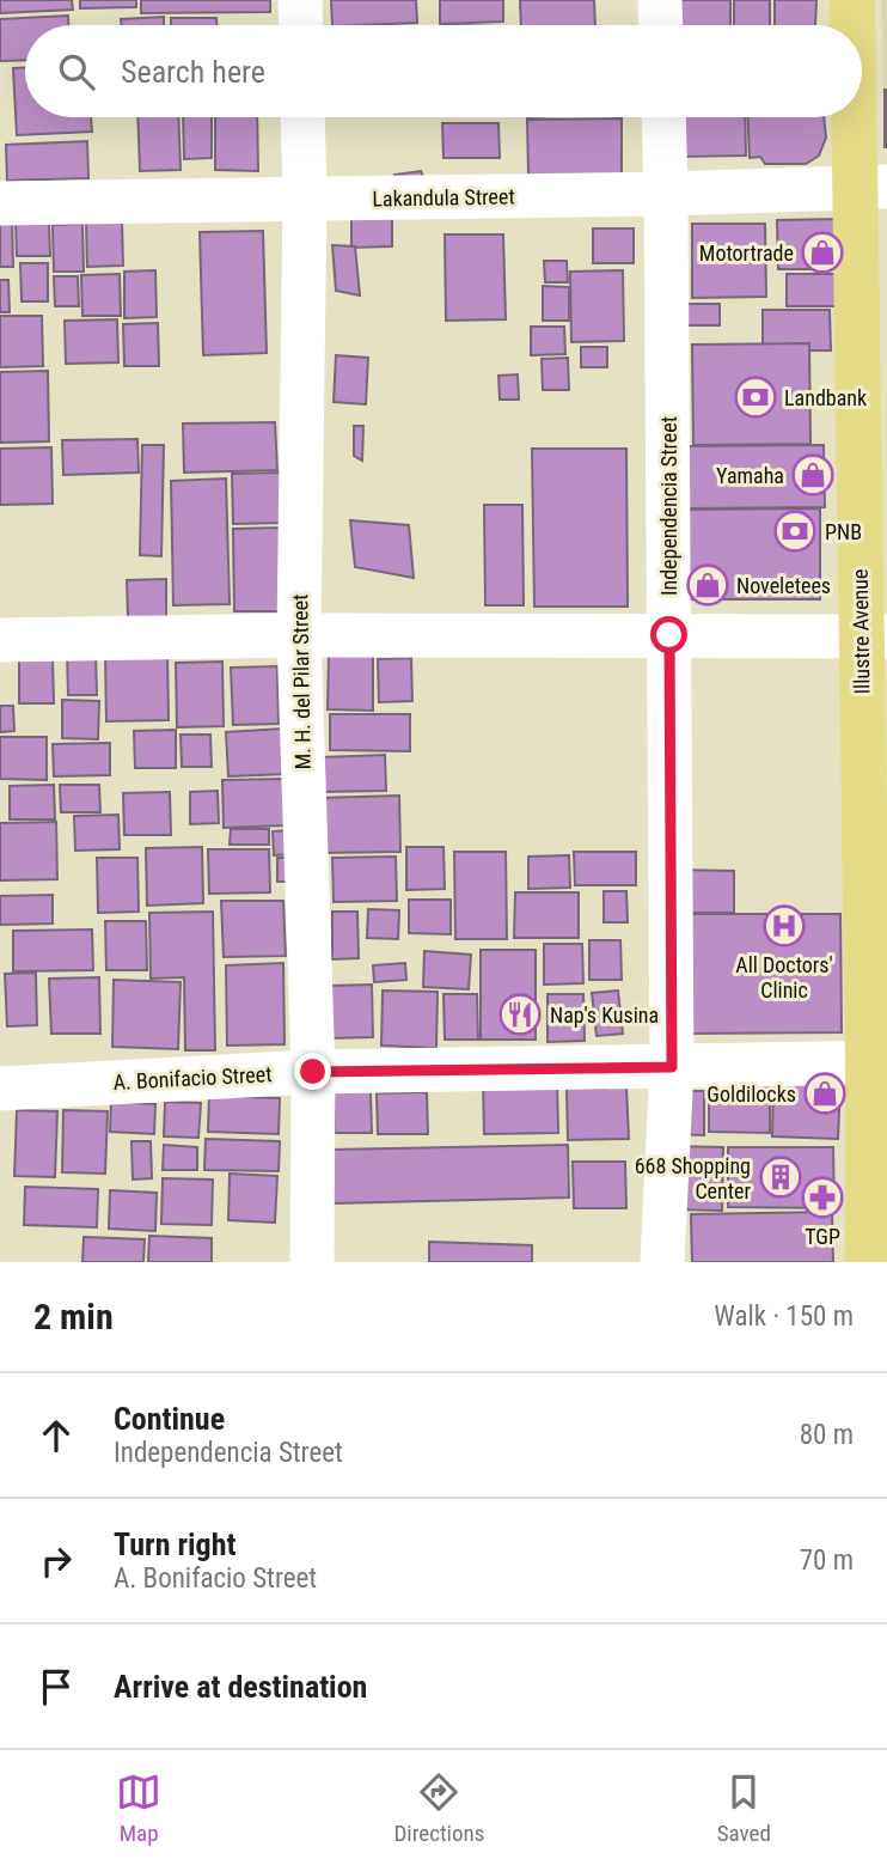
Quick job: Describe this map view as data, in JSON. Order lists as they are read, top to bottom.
{
  "streets": {
    "main road": ["Illustre Avenue"],
    "street": [
      "Lakandula Street",
      "Independencia Street",
      "M. H. del Pilar Street",
      "A. Bonifacio Street"
    ]
  },
  "crossings": [
    ["Lakandula Street", "Independencia Street"],
    ["Lakandula Street", "Illustre Avenue"],
    ["Lakandula Street", "M. H. del Pilar Street"],
    ["Independencia Street", "A. Bonifacio Street"],
    ["Illustre Avenue", "A. Bonifacio Street"],
    ["M. H. del Pilar Street", "A. Bonifacio Street"]
  ],
  "places": {
    "shop": [
      "Motortrade",
      "Yamaha",
      "Noveletees",
      "Goldilocks"
    ],
    "bank": ["Landbank", "PNB"],
    "hospital": ["All Doctors' Clinic"],
    "restaurant": ["Nap's Kusina"],
    "building": ["668 Shopping Center"],
    "pharmacy": ["TGP"]
  },
  "page": {
    "search": "Search here",
    "heading": ["2 min", "Walk · 150 m"],
    "list": [
      ["Continue", "Independencia Street", "80 m"],
      ["Turn right", "A. Bonifacio Street", "70 m"],
      "Arrive at destination"
    ],
    "nav": ["Map", "Directions", "Saved"]
  }
}
